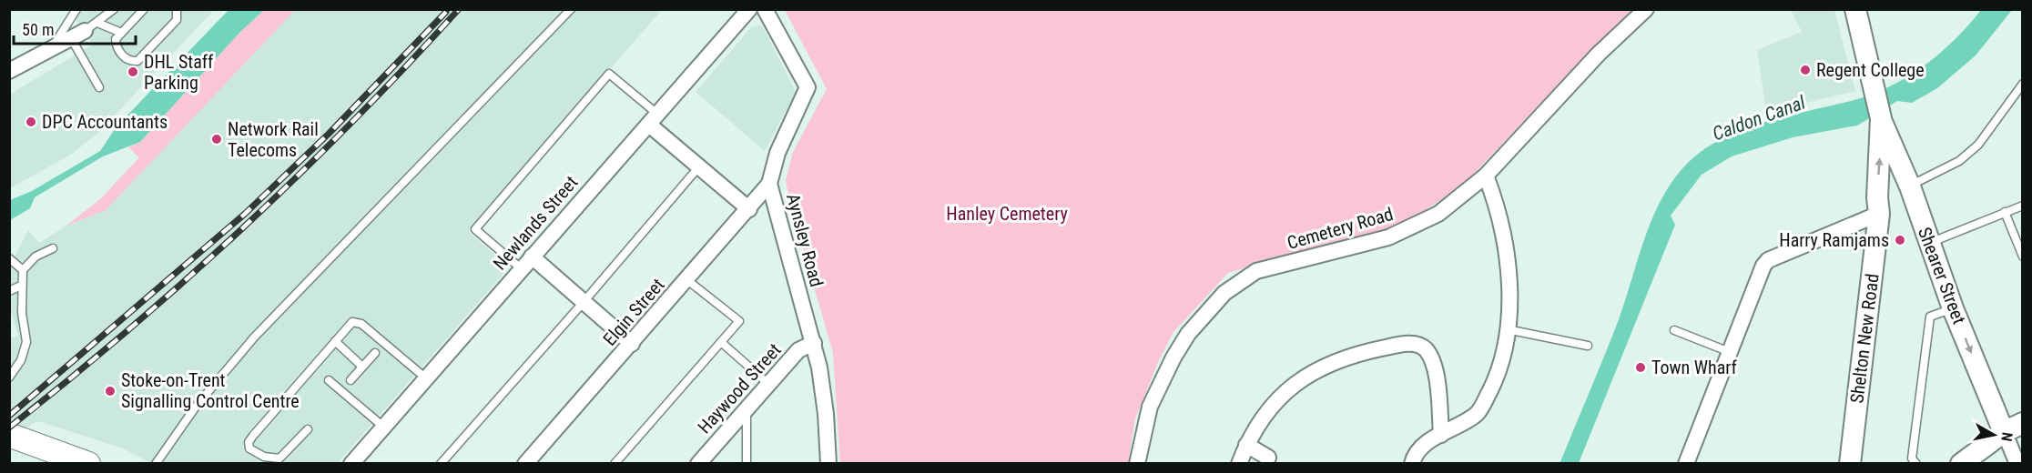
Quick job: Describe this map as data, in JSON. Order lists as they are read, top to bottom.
{
  "streets": {
    "main road": ["Shearer Street", "Shelton New Road"],
    "street": [
      "Newlands Street",
      "Cemetery Road",
      "Aynsley Road",
      "Elgin Street",
      "Haywood Street"
    ]
  },
  "crossings": [
    ["Aynsley Road", "Elgin Street"],
    ["Aynsley Road", "Haywood Street"],
    ["Shearer Street", "Shelton New Road"]
  ],
  "one_way": ["Shearer Street"],
  "water": ["Caldon Canal"],
  "parks": ["Hanley Cemetery"],
  "places": [
    "Regent College",
    "DHL Staff Parking",
    "DPC Accountants",
    "Network Rail Telecoms",
    "Harry Ramjams",
    "Town Wharf",
    "Stoke-on-Trent Signalling Control Centre"
  ],
  "scale_bar": "50 m",
  "north": "right"
}
